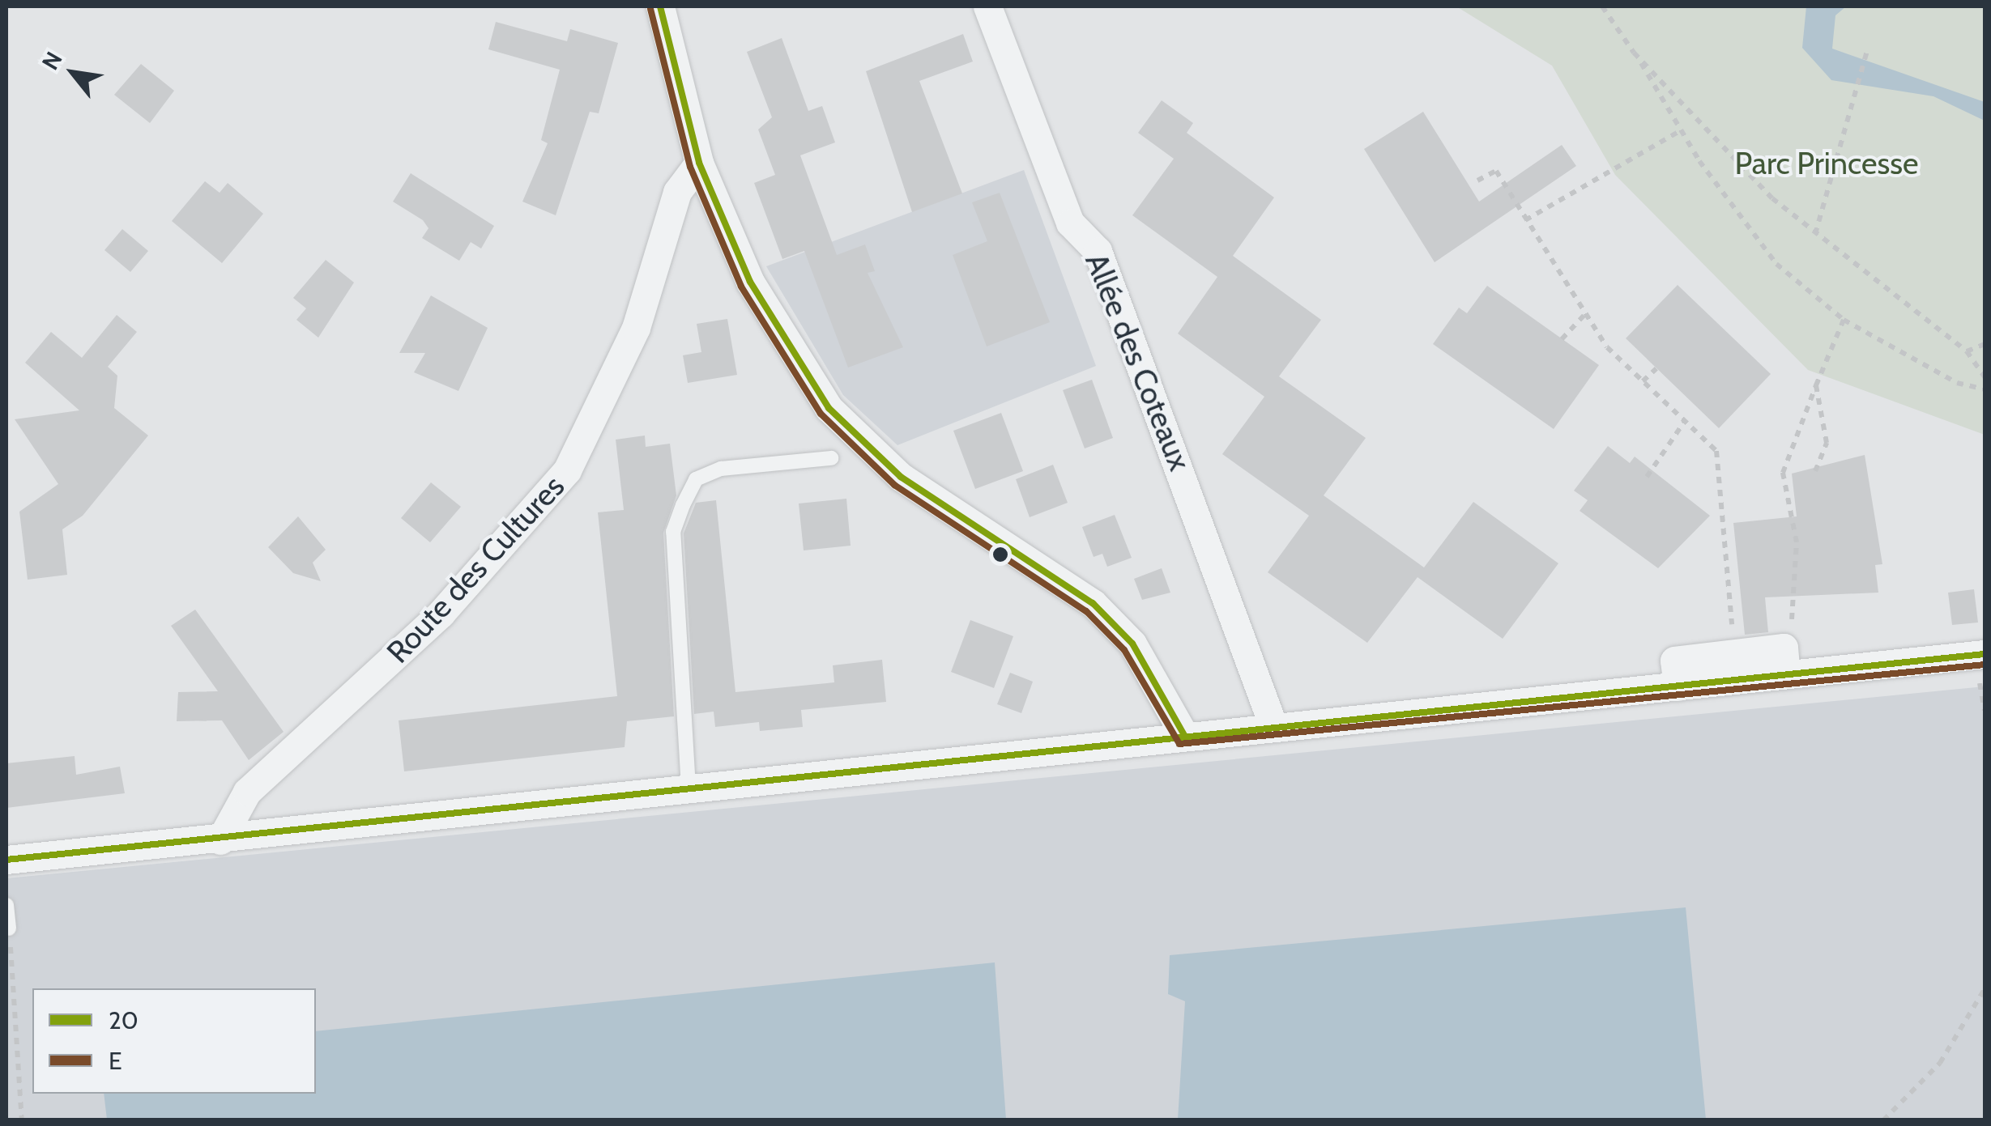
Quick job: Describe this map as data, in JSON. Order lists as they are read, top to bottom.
{
  "streets": {
    "street": ["Allée des Coteaux", "Route des Cultures"]
  },
  "parks": ["Parc Princesse"],
  "lines": ["transit line 20", "transit line E"],
  "legend": ["20", "E"],
  "north": "top left"
}
